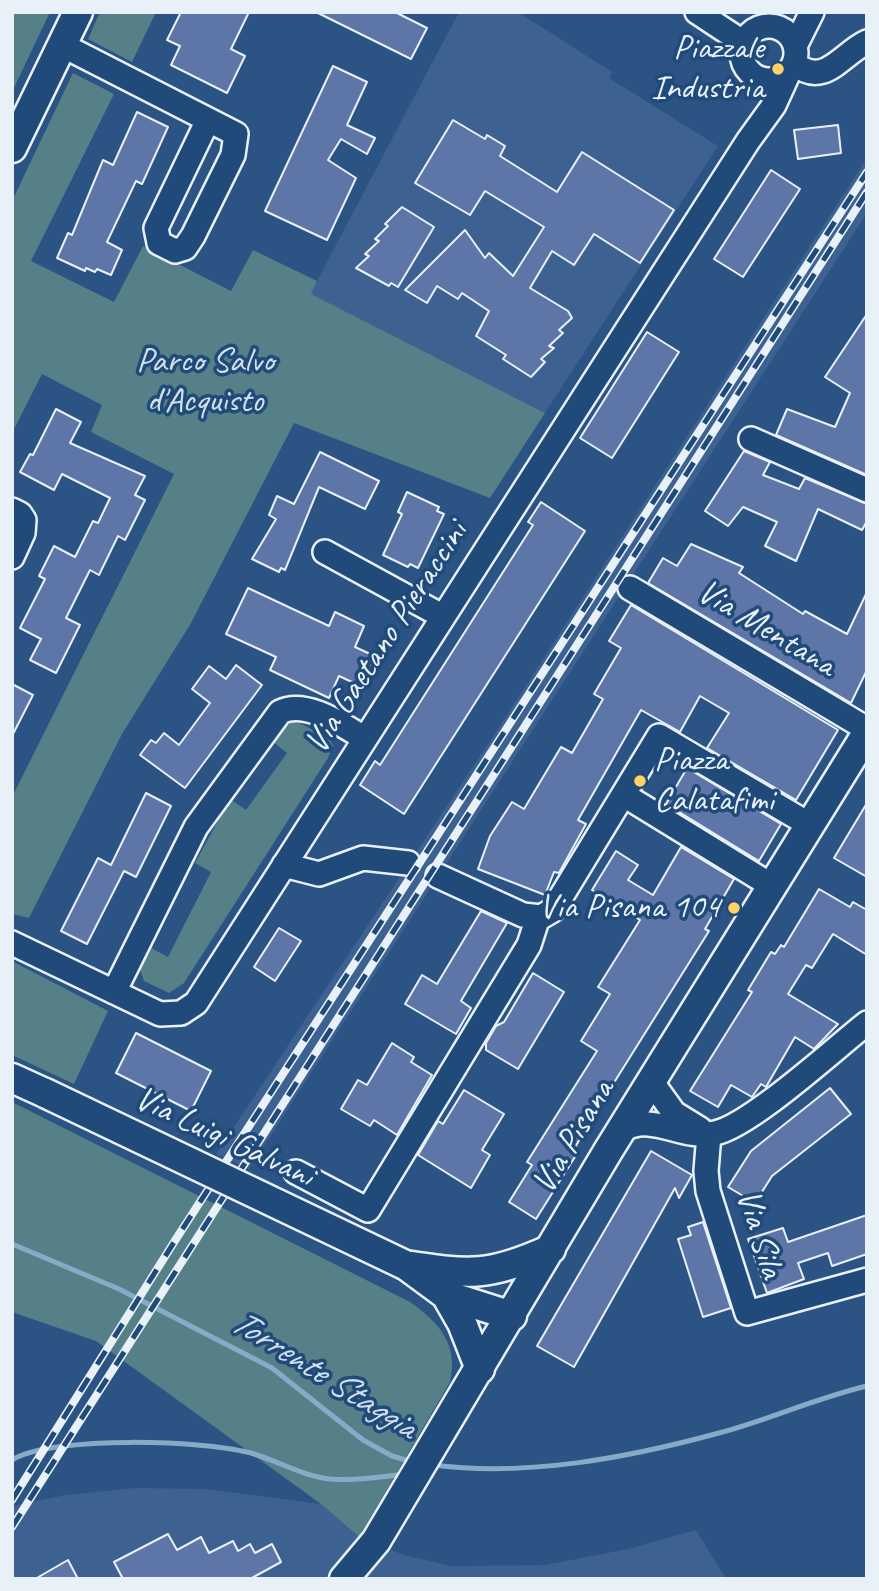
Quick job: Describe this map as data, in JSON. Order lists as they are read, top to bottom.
{
  "streets": {
    "main road": ["Via Pisana", "Via Luigi Galvani"],
    "street": ["Via Mentana", "Via Gaetano Pieraccini", "Via Sila"]
  },
  "crossings": [
    ["Via Mentana", "Via Pisana"],
    ["Via Pisana", "Via Luigi Galvani"]
  ],
  "water": ["Torrente Staggia"],
  "parks": ["Parco Salvo d'Acquisto"],
  "places": ["Piazzale Industria", "Piazza Calatafimi", "Via Pisana 104"]
}
